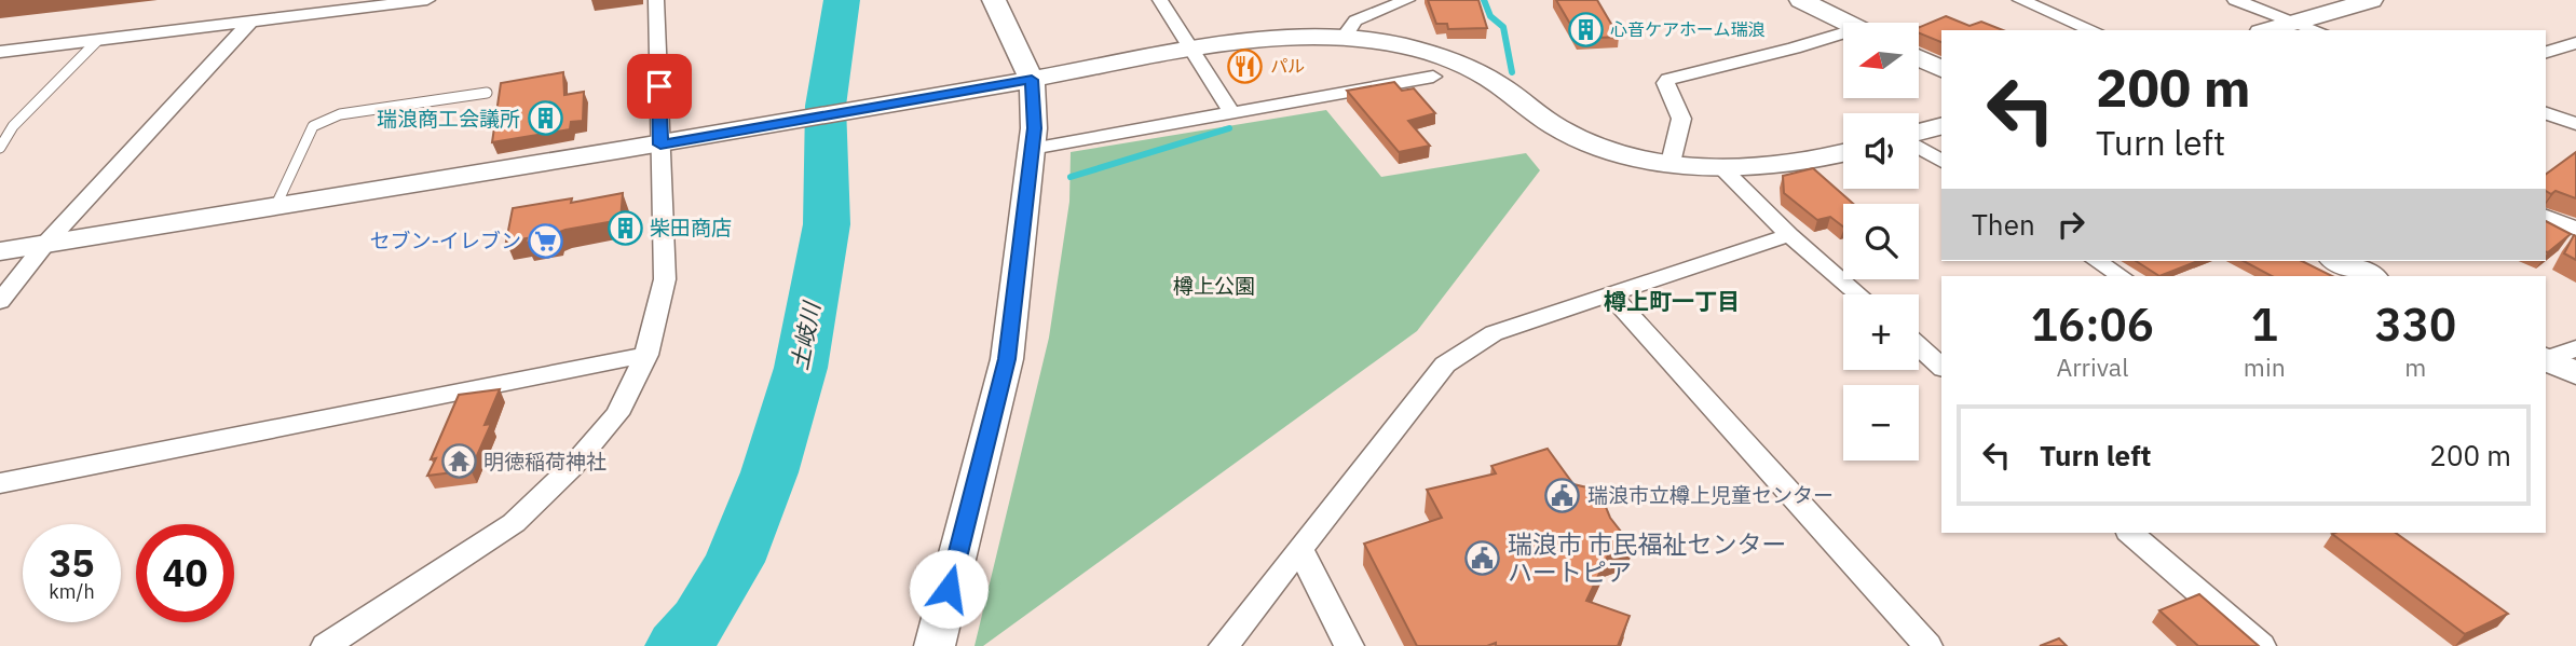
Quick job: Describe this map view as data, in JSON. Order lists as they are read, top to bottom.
{
  "districts": ["樽上町一丁目"],
  "water": ["土岐川"],
  "parks": ["樽上公園"],
  "places": {
    "building": ["心音ケアホーム瑞浪", "瑞浪商工会議所", "柴田商店"],
    "restaurant": ["パル"],
    "supermarket": ["セブン-イレブン"],
    "temple": ["明徳稲荷神社"],
    "public building": ["瑞浪市立樽上児童センター", "瑞浪市 市民福祉センター ハートピア"]
  },
  "north": "left",
  "page": {
    "map_buttons": ["+", "−"],
    "turn": ["200 m", "Turn left"],
    "then": "Then",
    "eta": [
      "16:06",
      "Arrival",
      "1",
      "min",
      "330",
      "m"
    ],
    "list": [
      {
        "name": "Turn left",
        "value": "200 m"
      }
    ],
    "speed": "35 km/h",
    "limit": "40"
  }
}
